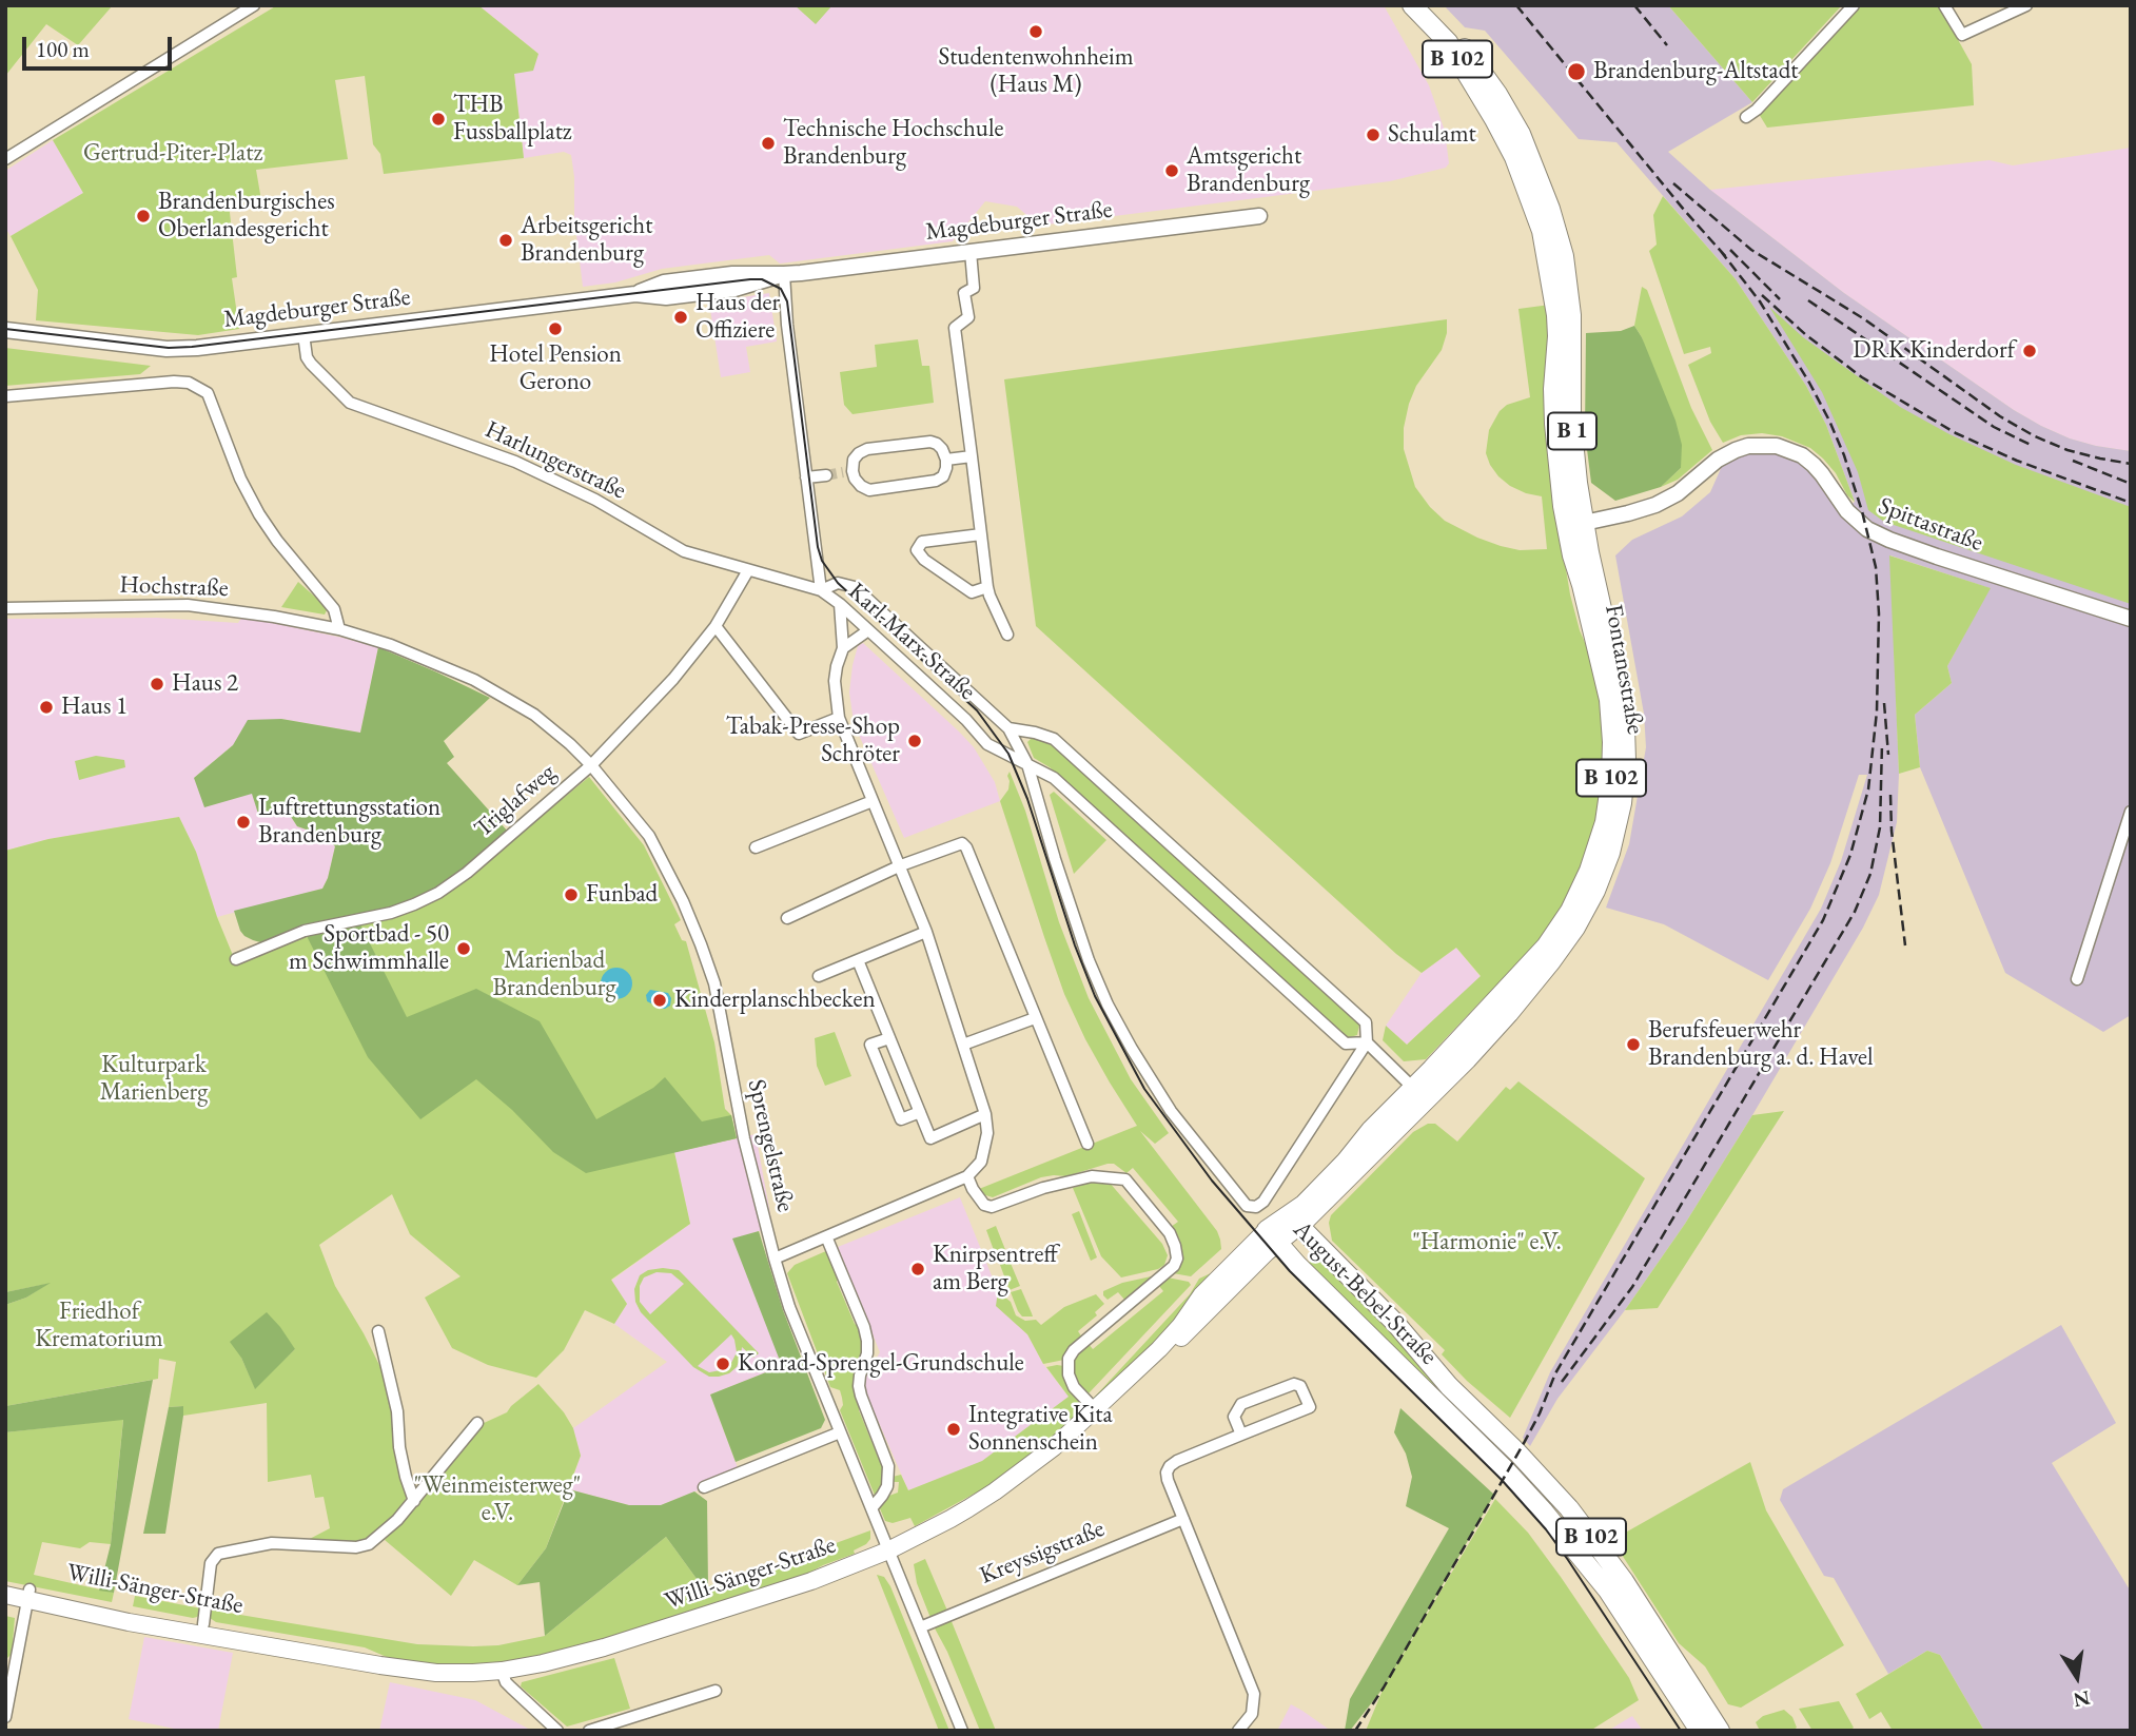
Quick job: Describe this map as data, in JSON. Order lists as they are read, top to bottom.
{
  "streets": {
    "main road": [
      "B 102",
      "B 1",
      "Fontanestraße",
      "August-Bebel-Straße",
      "Willi-Sänger-Straße"
    ],
    "street": [
      "Magdeburger Straße",
      "Harlungerstraße",
      "Spittastraße",
      "Hochstraße",
      "Karl-Marx-Straße",
      "Triglafweg",
      "Sprengelstraße",
      "Kreyssigstraße"
    ]
  },
  "crossings": [
    ["Magdeburger Straße", "Harlungerstraße"],
    ["Harlungerstraße", "Karl-Marx-Straße"],
    ["Harlungerstraße", "Triglafweg"],
    ["Spittastraße", "Fontanestraße"],
    ["Hochstraße", "Triglafweg"],
    ["Hochstraße", "Sprengelstraße"],
    ["Karl-Marx-Straße", "Fontanestraße"],
    ["Fontanestraße", "August-Bebel-Straße"],
    ["Triglafweg", "Sprengelstraße"],
    ["Sprengelstraße", "Kreyssigstraße"],
    ["Sprengelstraße", "Willi-Sänger-Straße"],
    ["August-Bebel-Straße", "Willi-Sänger-Straße"]
  ],
  "parks": [
    "Gertrud-Piter-Platz",
    "Marienbad Brandenburg",
    "Kulturpark Marienberg",
    "\"Harmonie\" e.V.",
    "Friedhof Krematorium",
    "\"Weinmeisterweg\" e.V."
  ],
  "places": [
    "Studentenwohnheim (Haus M)",
    "Brandenburg-Altstadt",
    "THB Fussballplatz",
    "Schulamt",
    "Technische Hochschule Brandenburg",
    "Amtsgericht Brandenburg",
    "Brandenburgisches Oberlandesgericht",
    "Arbeitsgericht Brandenburg",
    "Haus der Offiziere",
    "Hotel Pension Gerono",
    "DRK Kinderdorf",
    "Haus 2",
    "Haus 1",
    "Tabak-Presse-Shop Schröter",
    "Luftrettungsstation Brandenburg",
    "Funbad",
    "Sportbad - 50 m Schwimmhalle",
    "Kinderplanschbecken",
    "Berufsfeuerwehr Brandenburg a. d. Havel",
    "Knirpsentreff am Berg",
    "Konrad-Sprengel-Grundschule",
    "Integrative Kita Sonnenschein"
  ],
  "scale_bar": "100 m",
  "north": "bottom"
}
